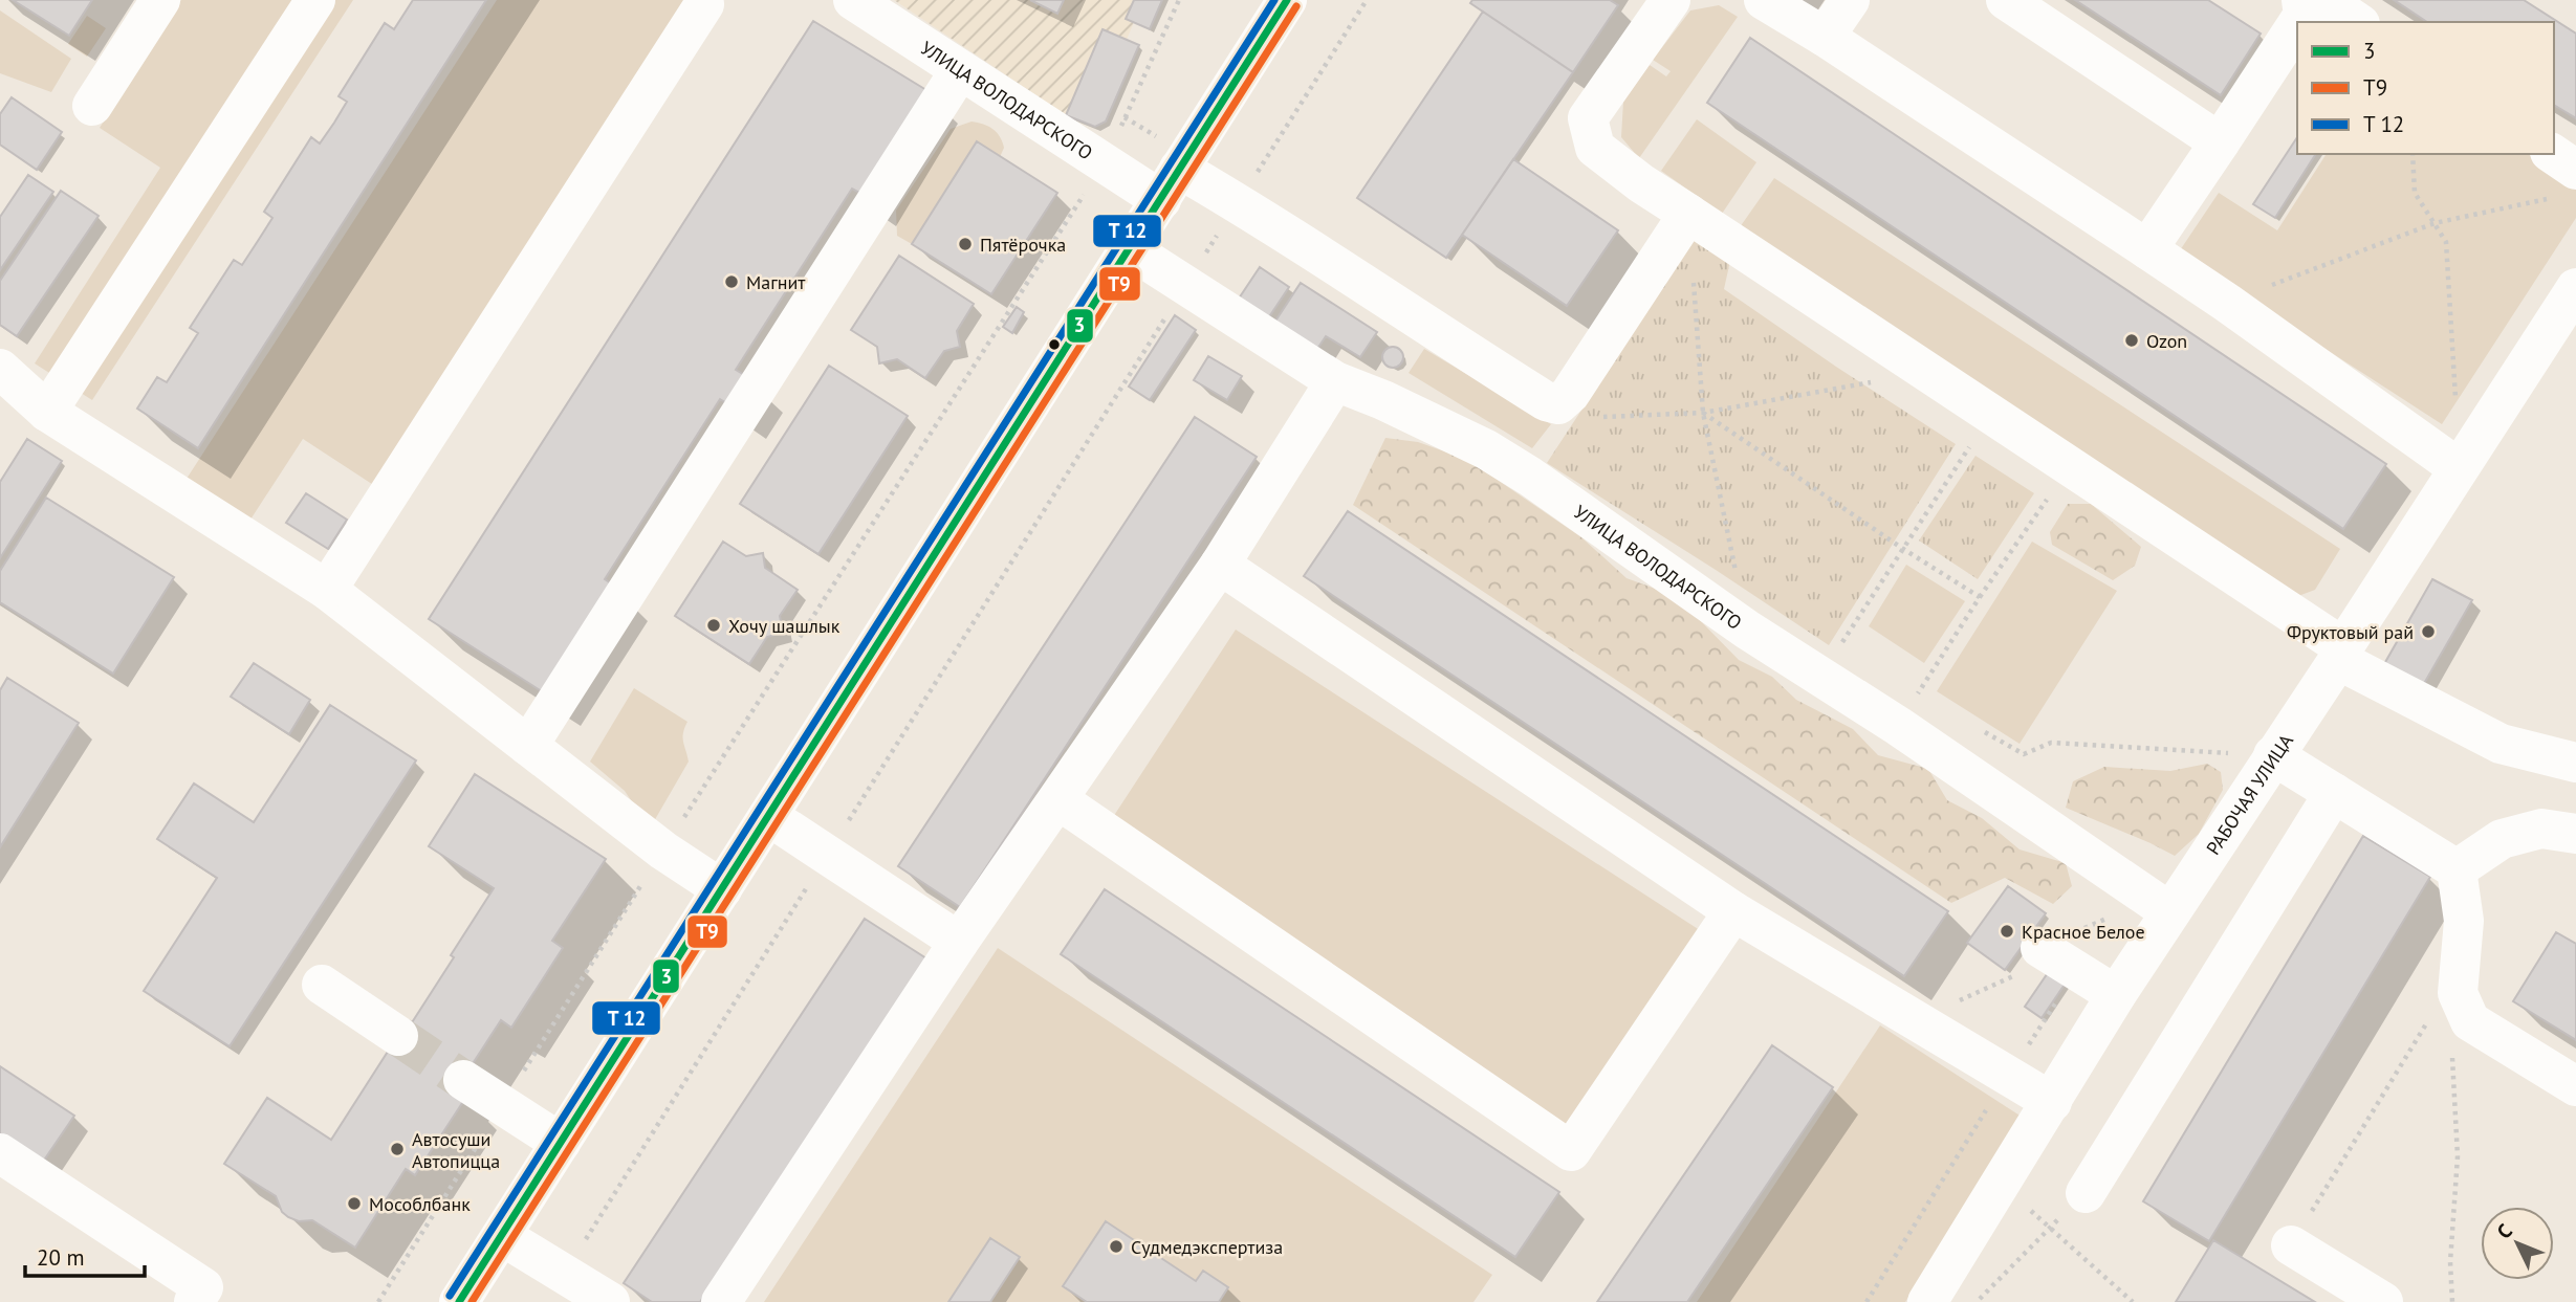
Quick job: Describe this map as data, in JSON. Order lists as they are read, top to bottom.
{
  "streets": {
    "street": ["УЛИЦА ВОЛОДАРСКОГО", "РАБОЧАЯ УЛИЦА"]
  },
  "crossings": [
    ["УЛИЦА ВОЛОДАРСКОГО", "РАБОЧАЯ УЛИЦА"]
  ],
  "places": [
    "Пятёрочка",
    "Магнит",
    "Ozon",
    "Хочу шашлык",
    "Фруктовый рай",
    "Красное Белое",
    "Автосуши Автопицца",
    "Мособлбанк",
    "Судмедэкспертиза"
  ],
  "lines": ["transit line 3", "transit line Т9"],
  "legend": ["3", "Т9", "Т 12"],
  "scale_bar": "20 m",
  "north": "top left"
}
